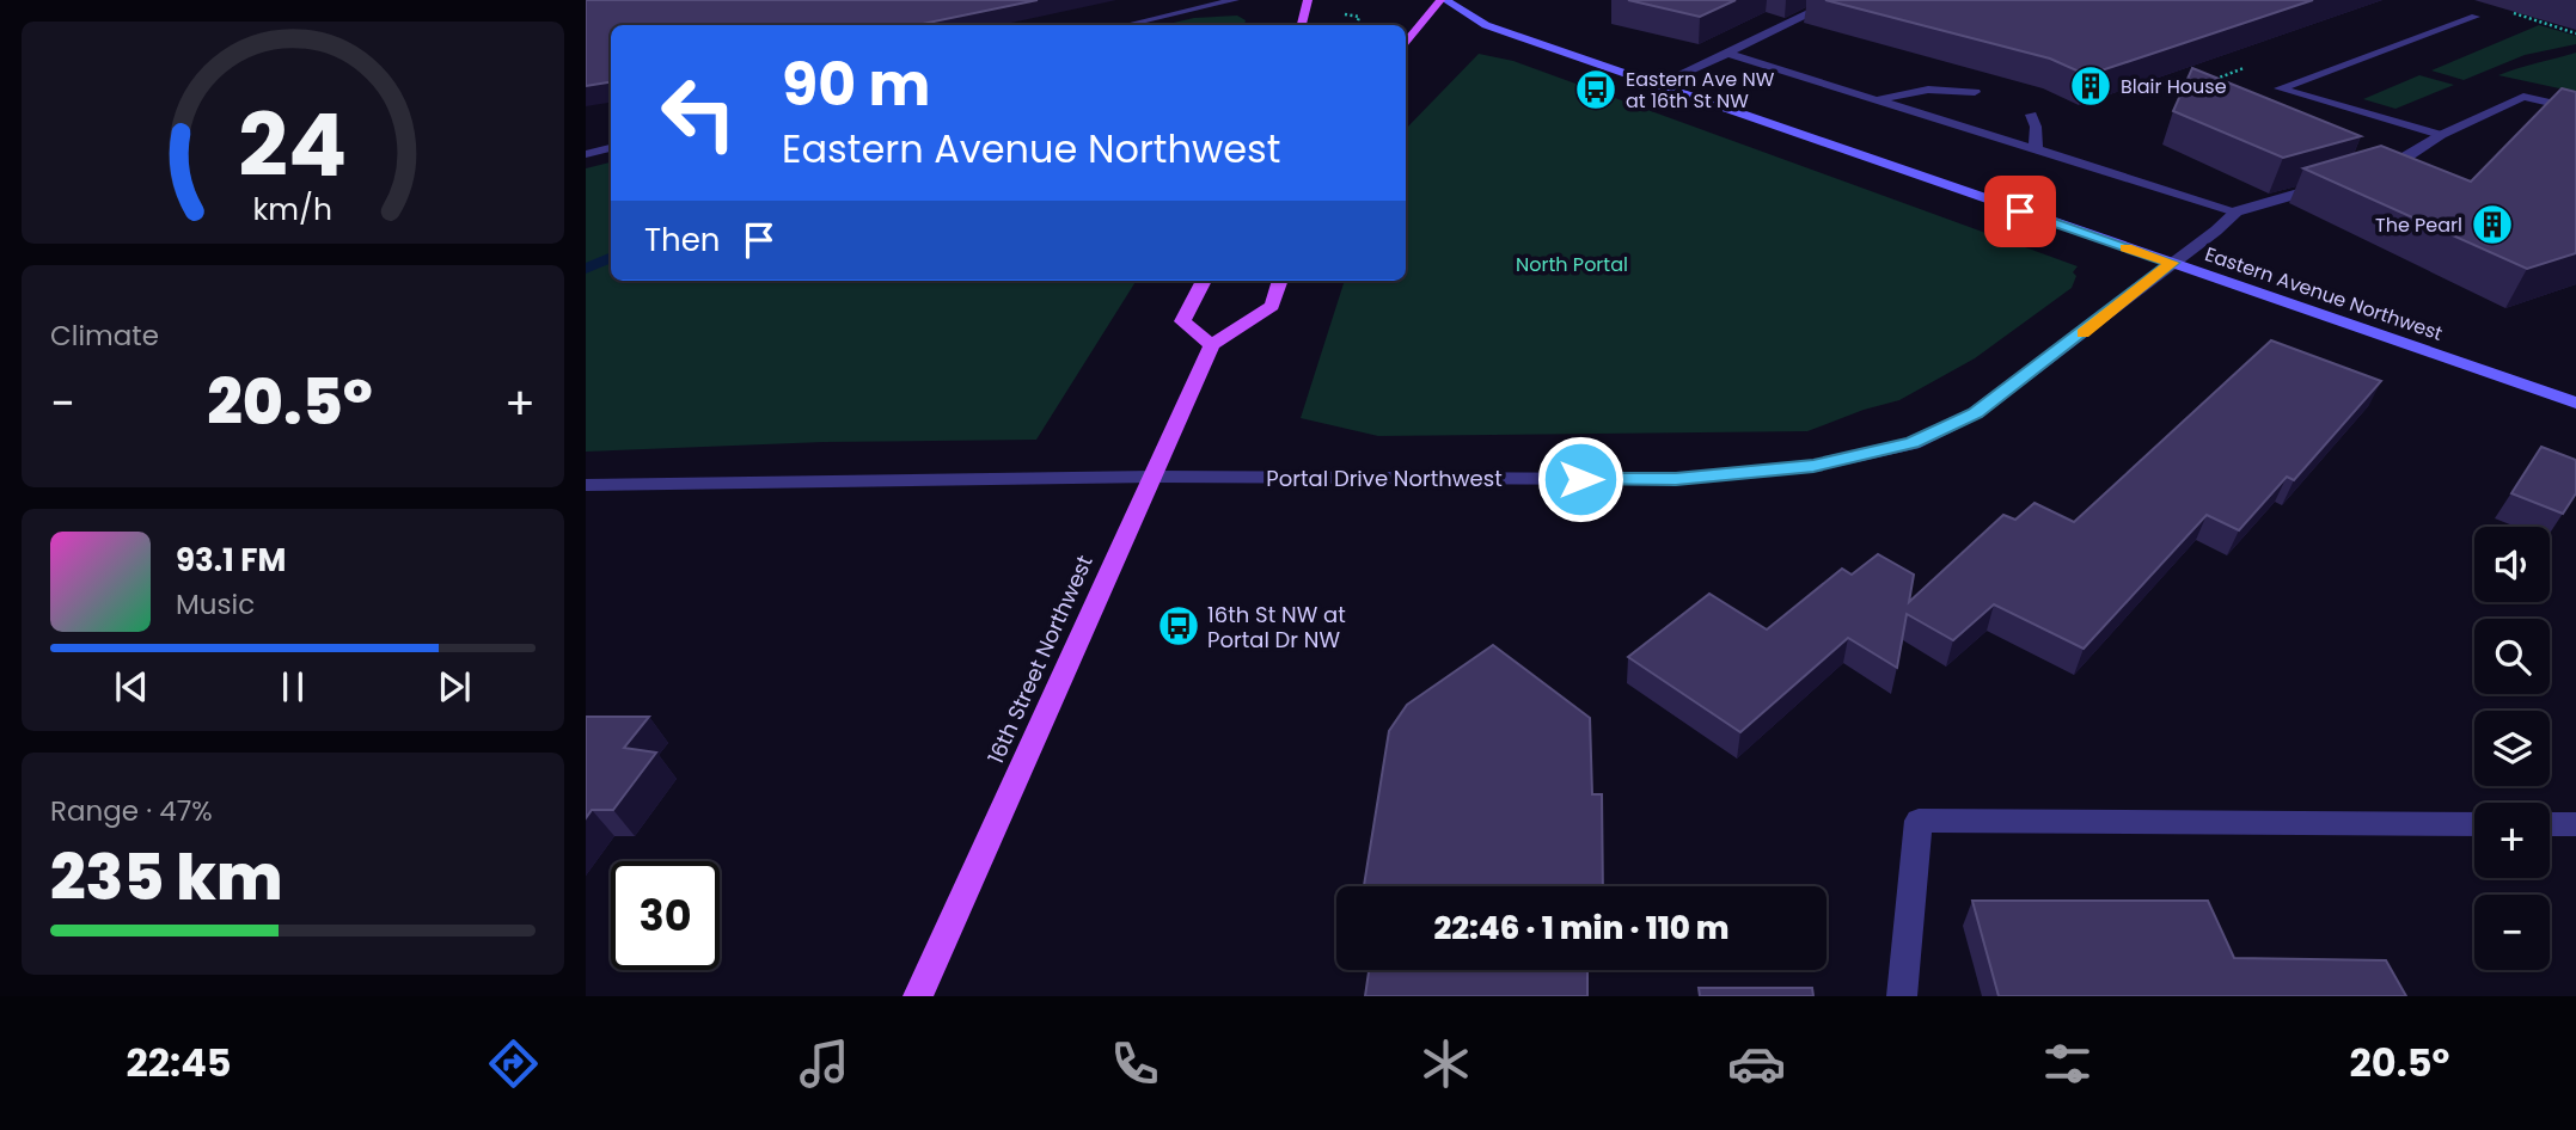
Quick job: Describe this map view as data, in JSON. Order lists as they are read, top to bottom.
{
  "streets": {
    "main road": ["16th Street Northwest"],
    "street": ["Eastern Avenue Northwest", "Portal Drive Northwest"]
  },
  "crossings": [
    ["Eastern Avenue Northwest", "Portal Drive Northwest"],
    ["Portal Drive Northwest", "16th Street Northwest"]
  ],
  "parks": ["North Portal"],
  "places": {
    "building": ["Blair House", "The Pearl"],
    "bus stop": ["Eastern Ave NW at 16th St NW", "16th St NW at Portal Dr NW"]
  },
  "page": {
    "turn": ["90 m", "Eastern Avenue Northwest"],
    "then": "Then",
    "tile": [
      "Climate",
      ["Range · 47%", "235 km"]
    ],
    "heat": ["−", "20.5°", "+"],
    "map_buttons": ["+", "−"],
    "song": ["93.1 FM", "Music"],
    "limit": "30",
    "trip": "22:46 · 1 min · 110 m",
    "tabs": ["22:45", "20.5°"],
    "gauge": ["24", "km/h"]
  }
}
